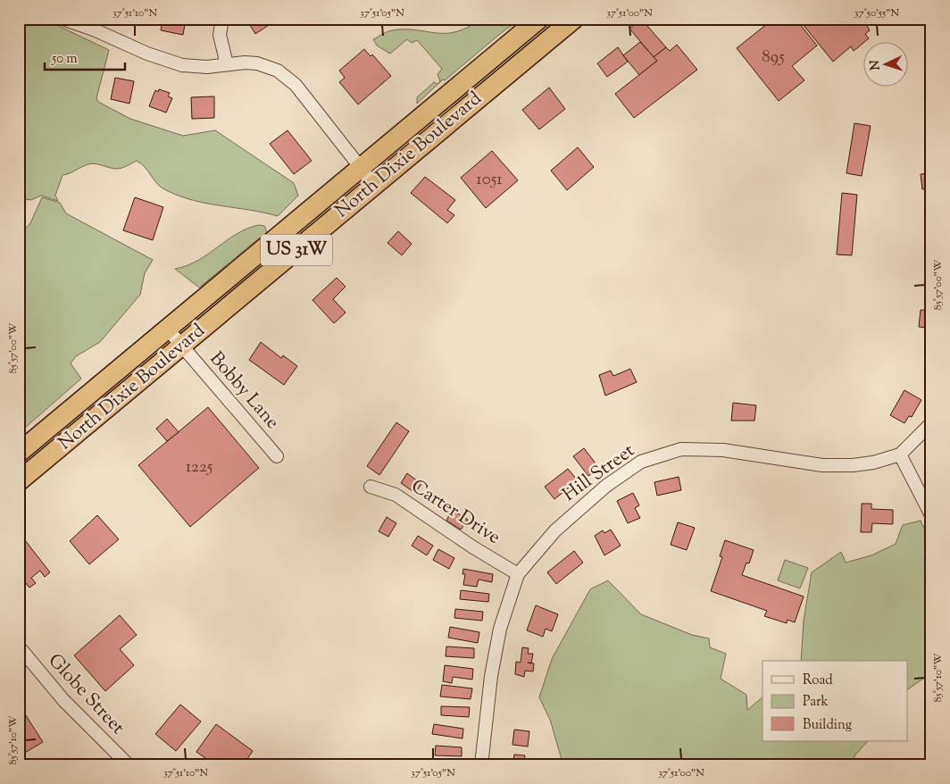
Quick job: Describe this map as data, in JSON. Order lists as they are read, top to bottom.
{
  "streets": {
    "highway": ["North Dixie Boulevard", "US 31W"],
    "street": [
      "Bobby Lane",
      "Hill Street",
      "Carter Drive",
      "Globe Street"
    ]
  },
  "crossings": [
    ["North Dixie Boulevard", "Bobby Lane"],
    ["Hill Street", "Carter Drive"]
  ],
  "house_numbers": ["895", "1051", "1225"],
  "legend": ["Road", "Park", "Building"],
  "scale_bar": "50 m",
  "north": "left",
  "coordinates": [
    "37°51'10\"N",
    "37°51'05\"N",
    "37°51'00\"N",
    "37°50'55\"N",
    "85°57'00\"W",
    "85°57'10\"W"
  ]
}
